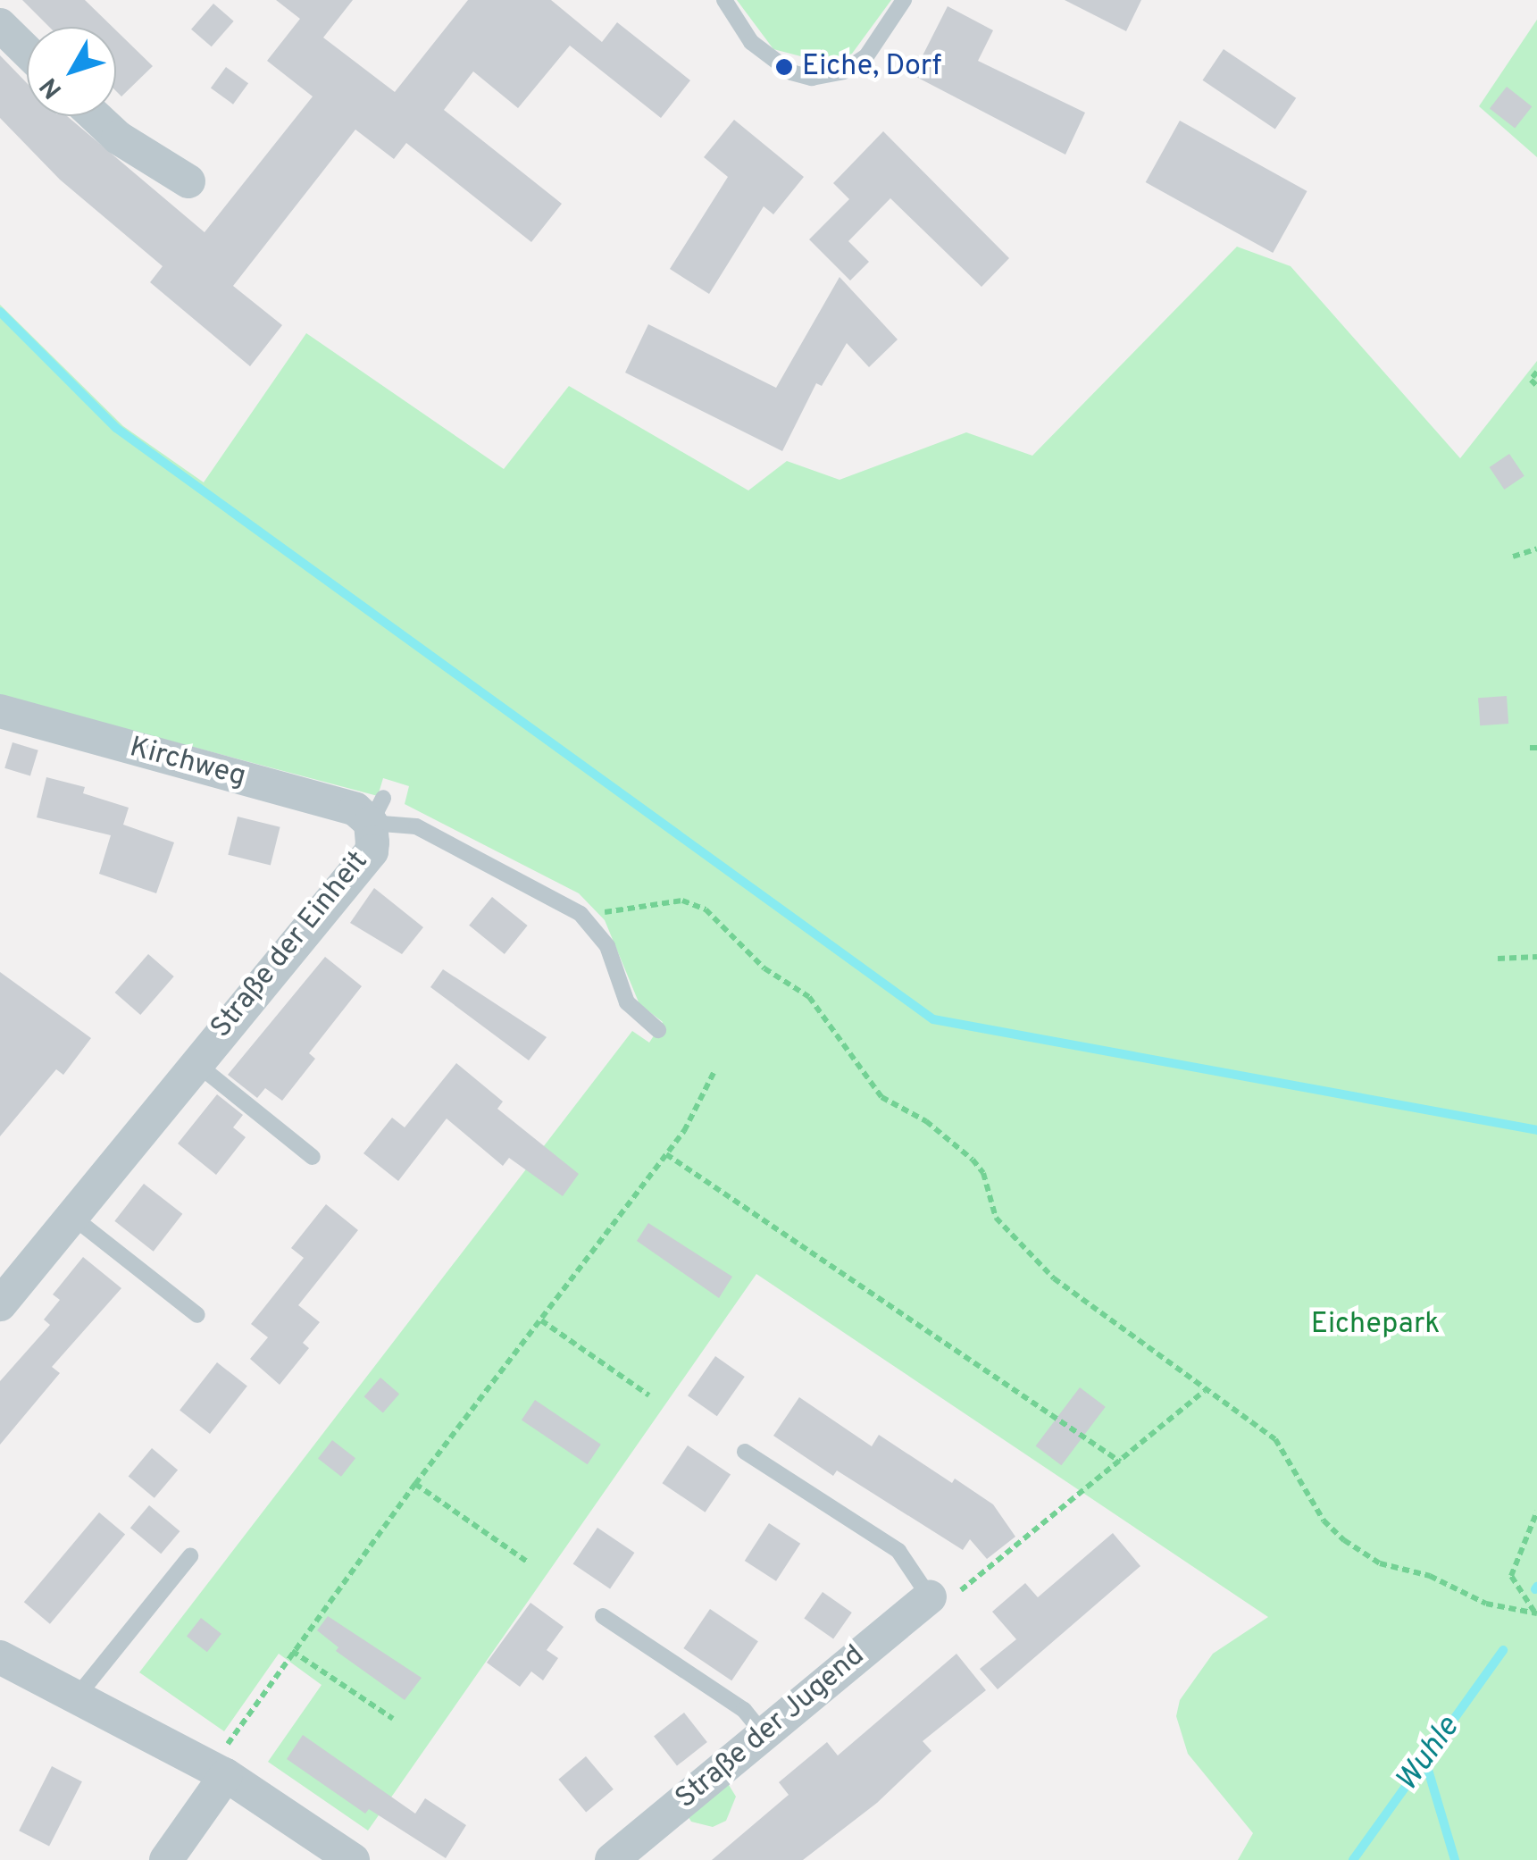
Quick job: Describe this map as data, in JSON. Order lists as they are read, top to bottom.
{
  "streets": {
    "street": ["Kirchweg", "Straße der Einheit", "Straße der Jugend"]
  },
  "crossings": [
    ["Kirchweg", "Straße der Einheit"]
  ],
  "water": ["Wuhle"],
  "parks": ["Eichepark"],
  "places": ["Eiche, Dorf"],
  "north": "bottom left"
}
